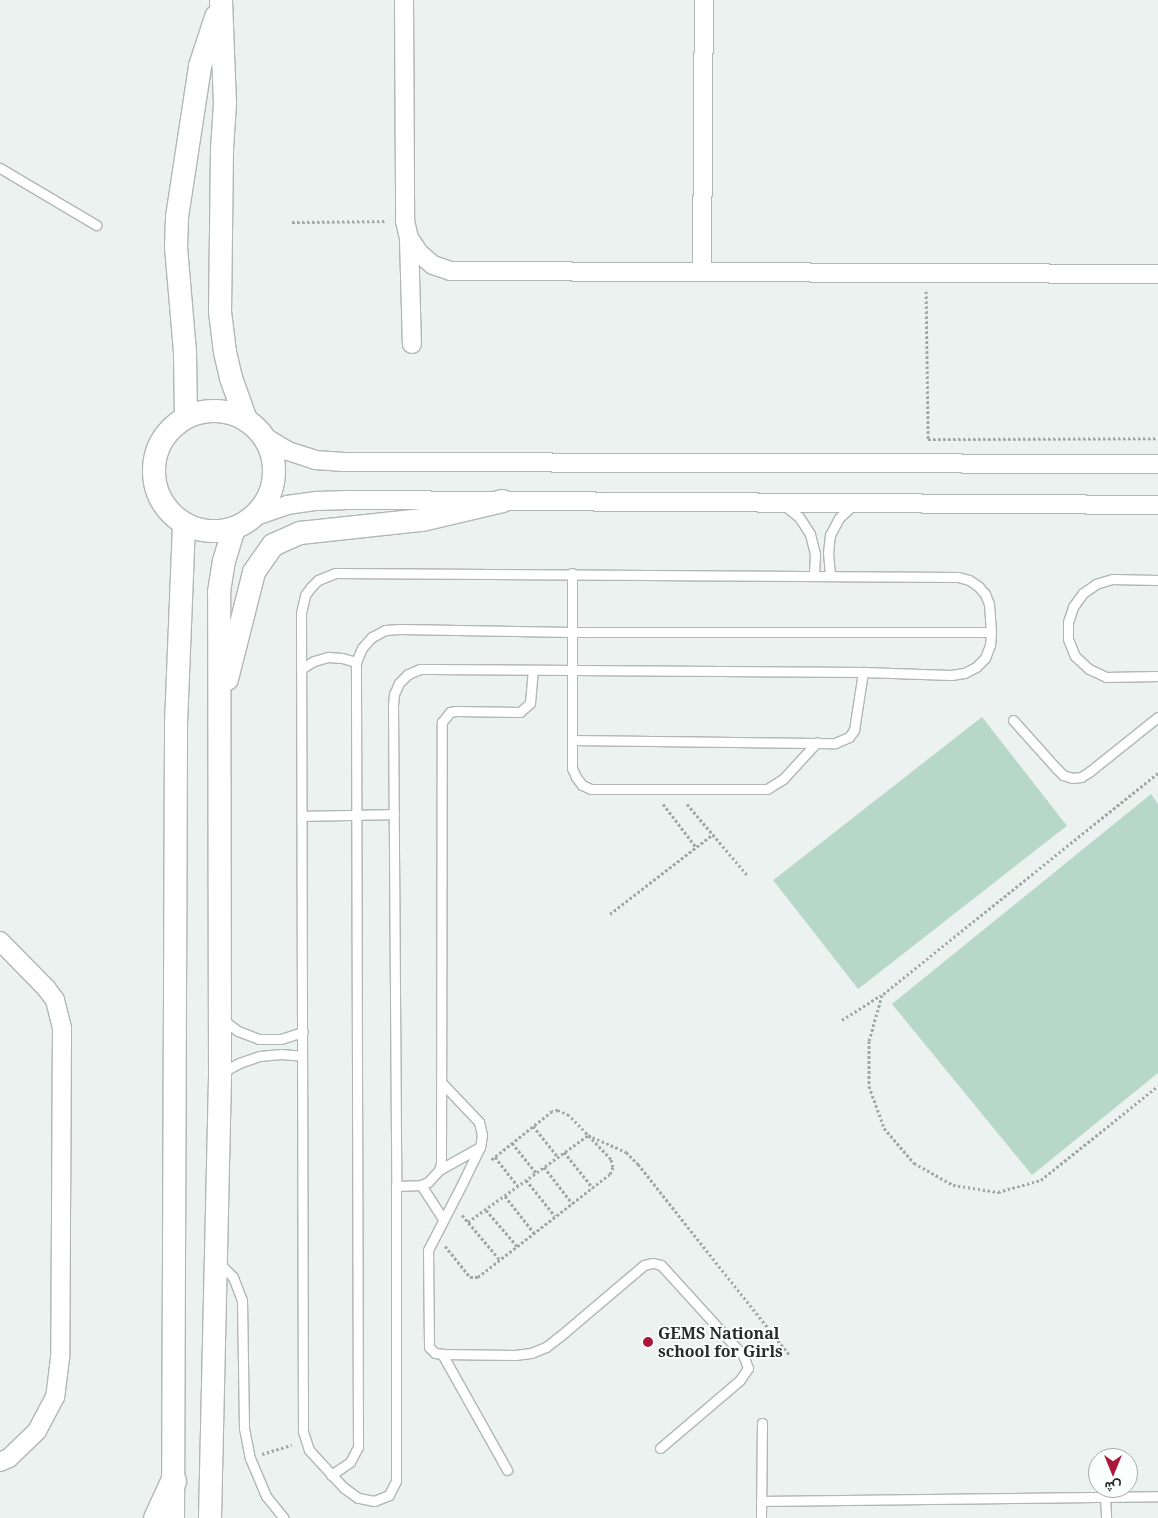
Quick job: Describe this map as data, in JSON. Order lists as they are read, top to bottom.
{
  "places": ["GEMS National school for Girls"],
  "north": "bottom"
}
